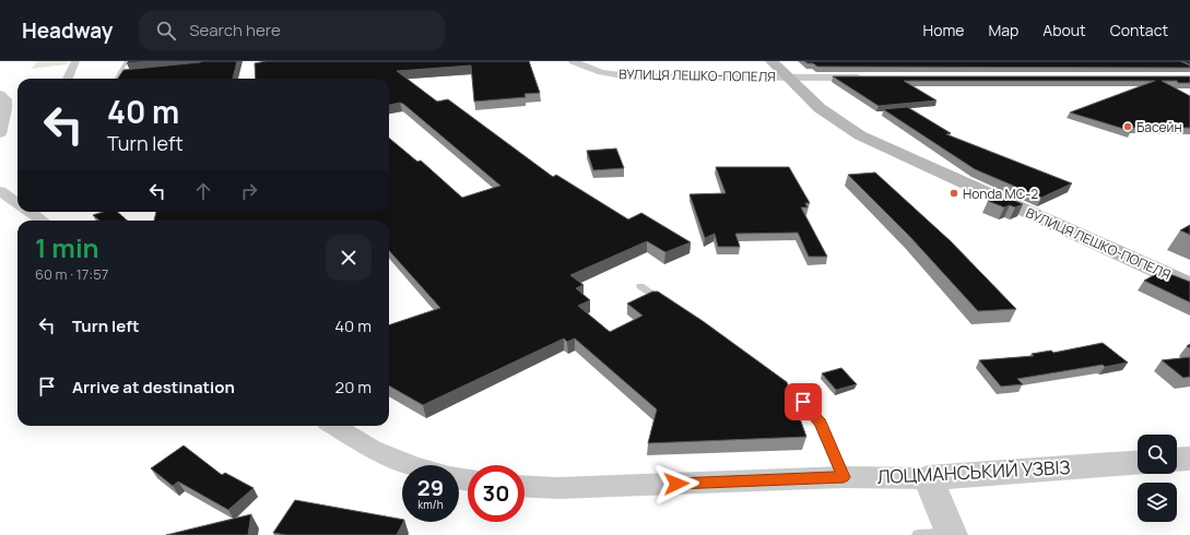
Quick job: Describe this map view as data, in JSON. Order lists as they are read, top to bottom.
{
  "streets": {
    "main road": ["ВУЛИЦЯ ЛЕШКО-ПОПЕЛЯ"],
    "street": ["ЛОЦМАНСЬКИЙ УЗВІЗ"]
  },
  "places": ["Басейн", "Honda МС-2"],
  "page": {
    "header": "Headway",
    "search": "Search here",
    "nav": [
      "Home",
      "Map",
      "About",
      "Contact"
    ],
    "turn": ["40 m", "Turn left"],
    "heading": ["1 min", "60 m · 17:57"],
    "list": [
      {
        "name": "Turn left",
        "value": "40 m"
      },
      {
        "name": "Arrive at destination",
        "value": "20 m"
      }
    ],
    "speed": "29 km/h",
    "limit": "30"
  }
}
